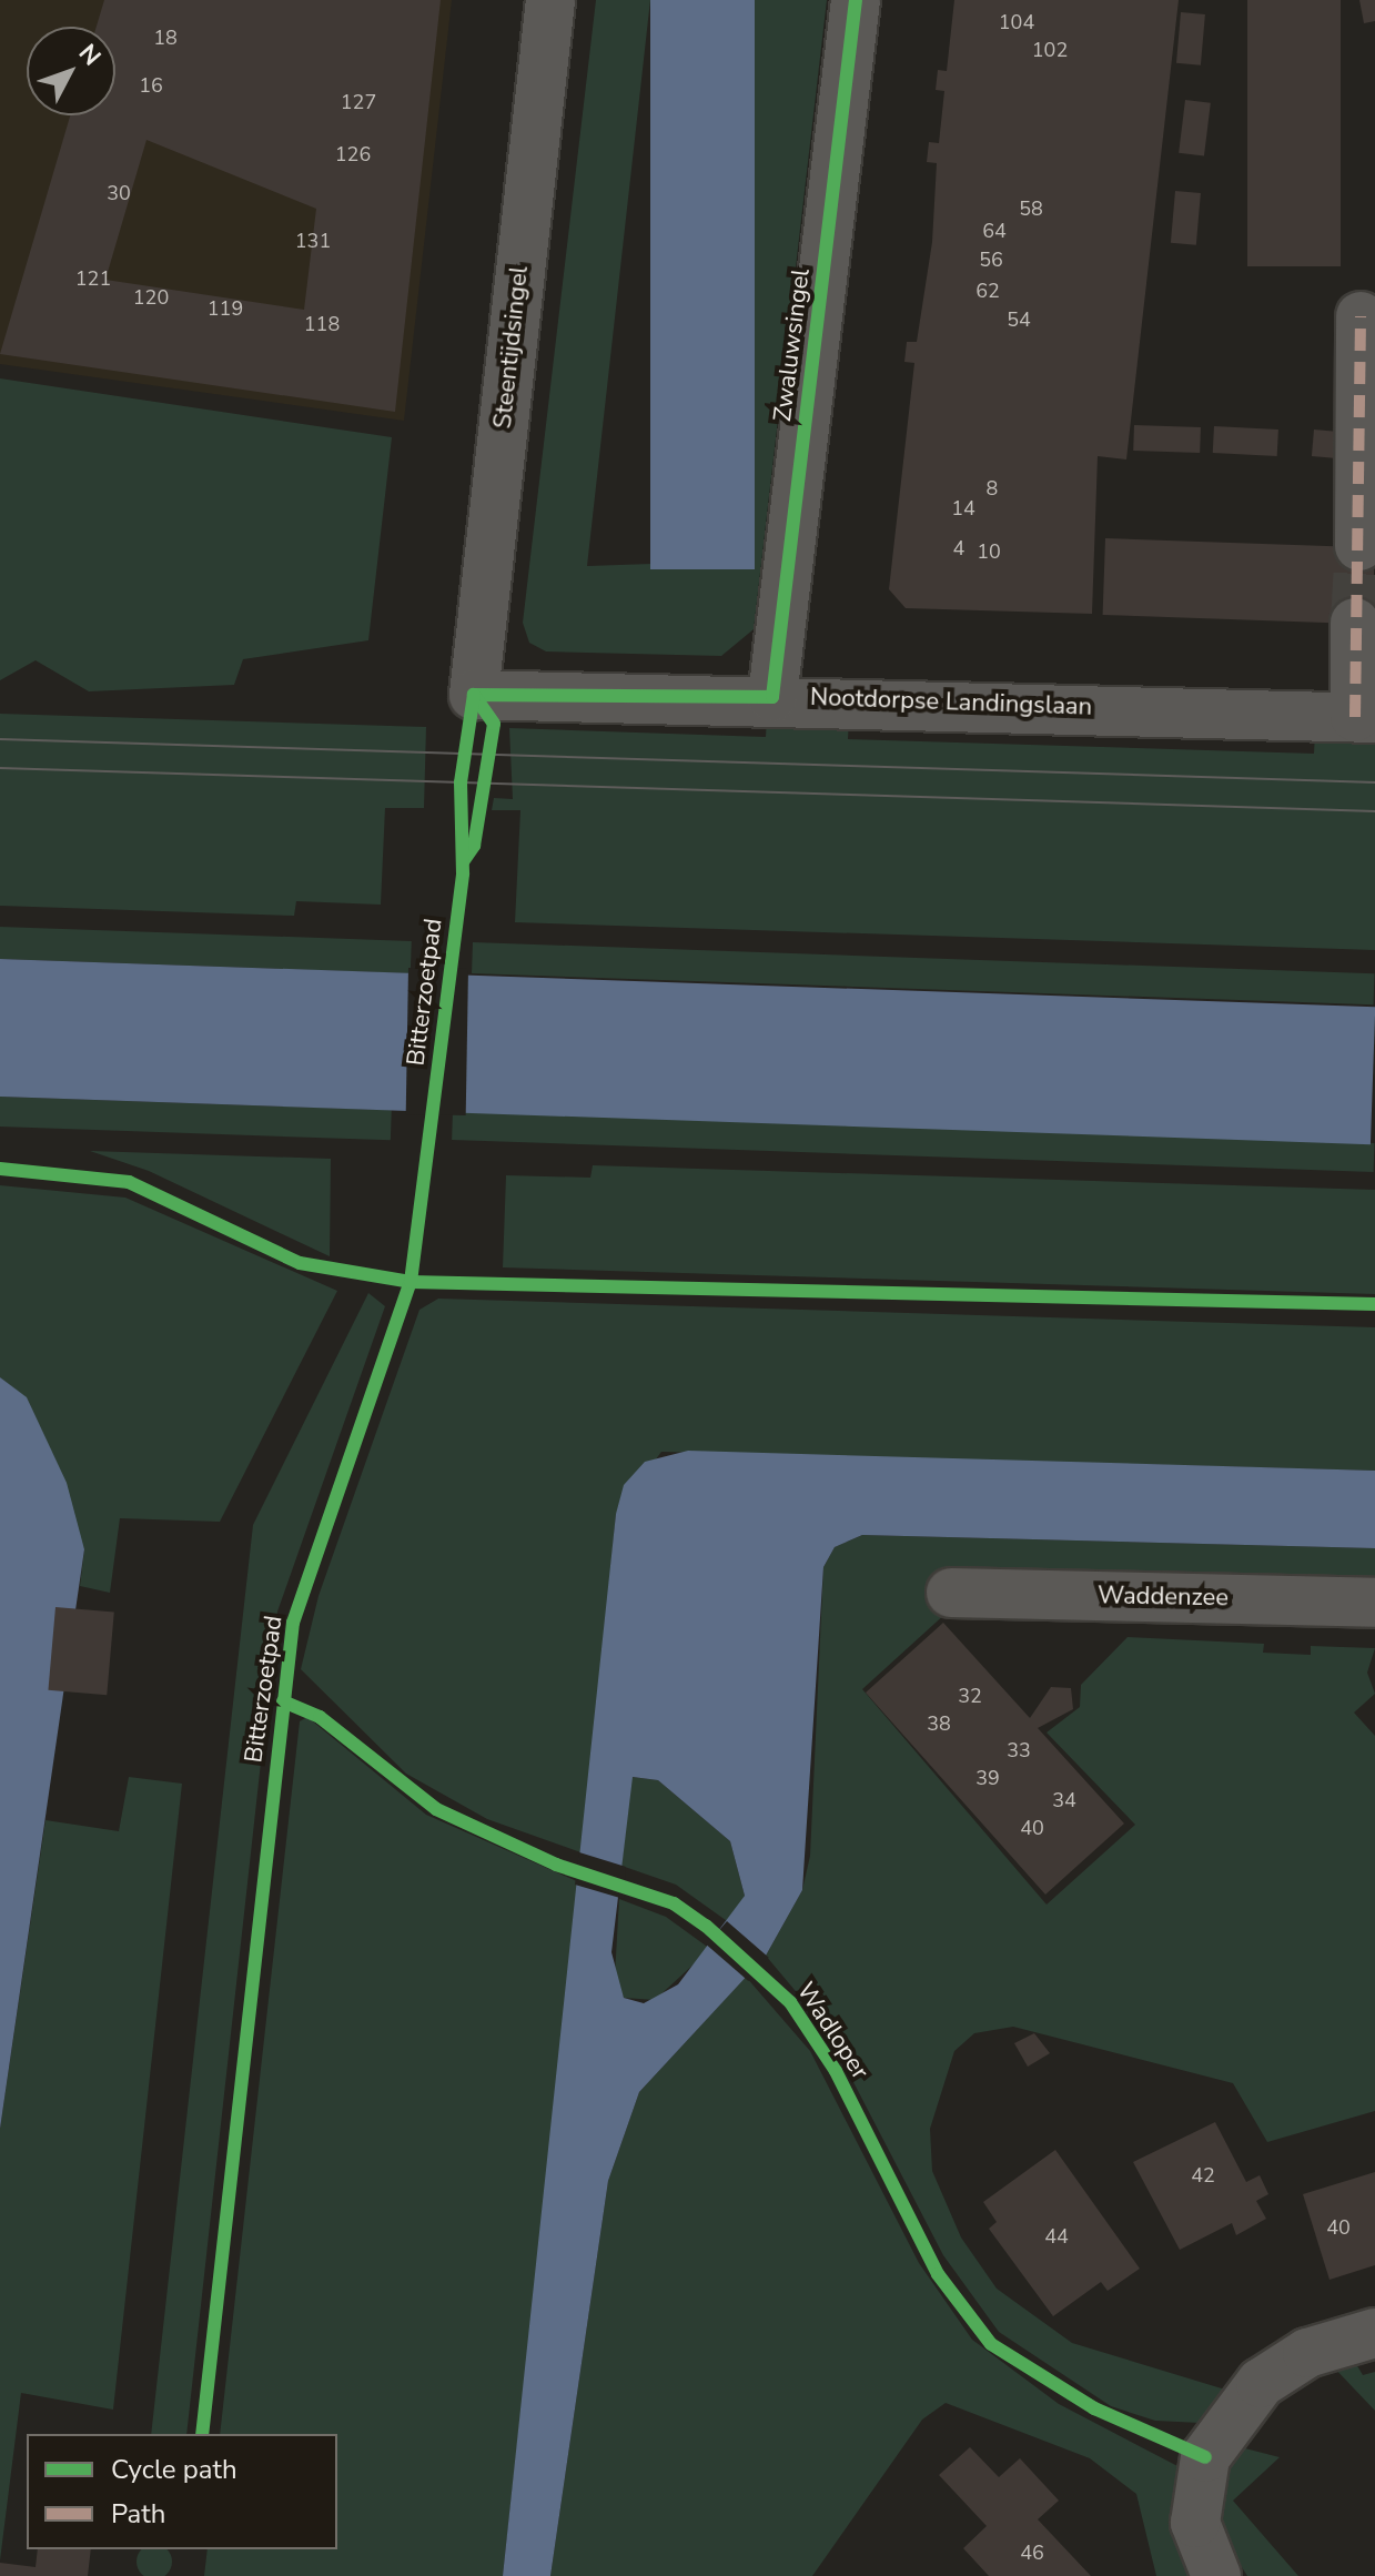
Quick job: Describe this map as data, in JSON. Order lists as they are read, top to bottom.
{
  "streets": {
    "street": [
      "Zwaluwsingel",
      "Steentijdsingel",
      "Nootdorpse Landingslaan",
      "Waddenzee"
    ],
    "cycle path": ["Bitterzoetpad"]
  },
  "crossings": [
    ["Zwaluwsingel", "Nootdorpse Landingslaan"],
    ["Steentijdsingel", "Nootdorpse Landingslaan"]
  ],
  "house_numbers": [
    "104",
    "18",
    "102",
    "16",
    "127",
    "126",
    "30",
    "58",
    "64",
    "131",
    "56",
    "121",
    "62",
    "120",
    "119",
    "54",
    "118",
    "8",
    "14",
    "4",
    "10",
    "32",
    "38",
    "33",
    "39",
    "34",
    "40",
    "42",
    "40",
    "44",
    "46"
  ],
  "legend": ["Cycle path", "Path"],
  "north": "top right"
}
